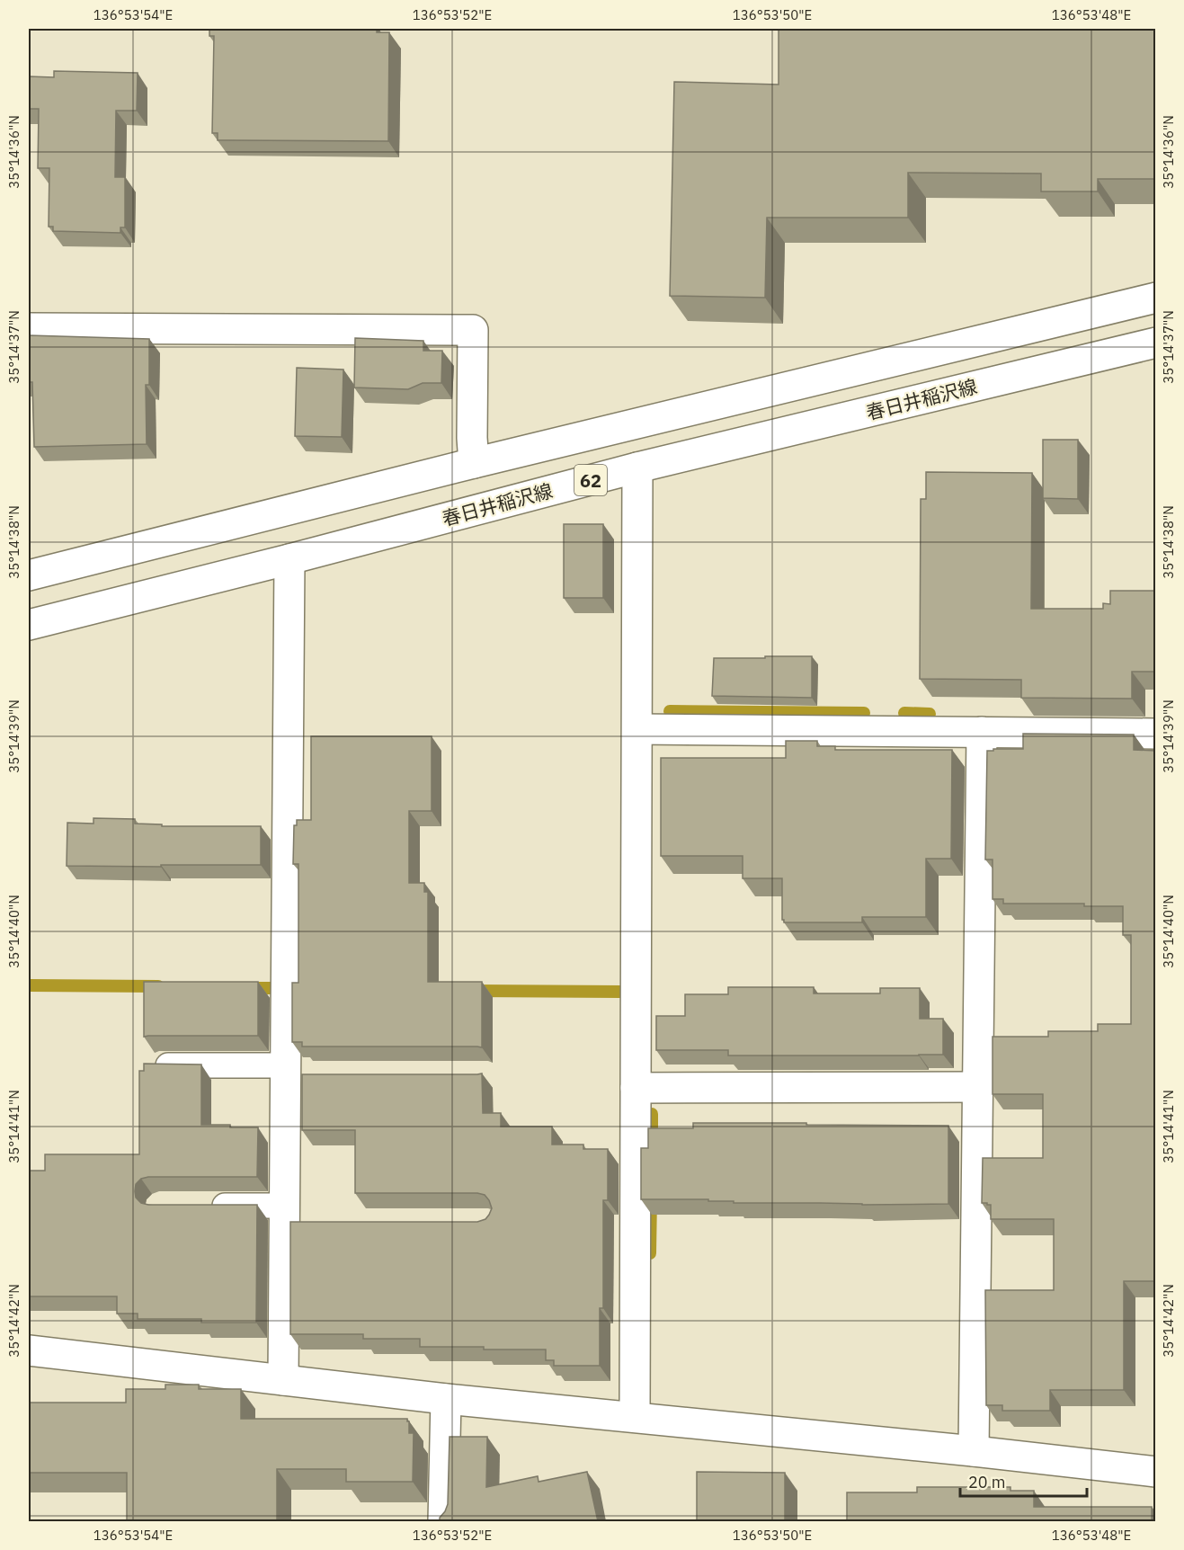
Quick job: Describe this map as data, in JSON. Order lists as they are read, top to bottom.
{
  "streets": {
    "street": ["春日井稲沢線", "62"]
  },
  "scale_bar": "20 m",
  "coordinates": [
    "136°53'54\"E",
    "136°53'52\"E",
    "136°53'50\"E",
    "136°53'48\"E",
    "35°14'36\"N",
    "35°14'37\"N",
    "35°14'38\"N",
    "35°14'39\"N",
    "35°14'40\"N",
    "35°14'41\"N",
    "35°14'42\"N"
  ]
}
